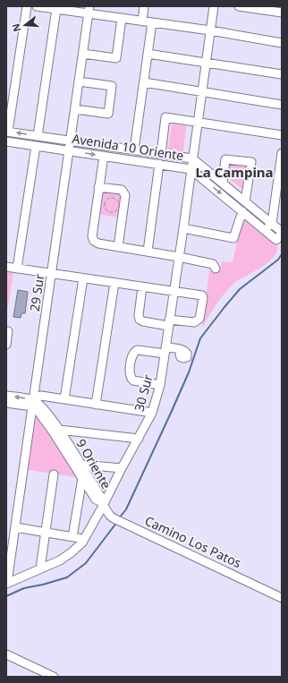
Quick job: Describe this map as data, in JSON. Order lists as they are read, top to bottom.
{
  "streets": {
    "street": [
      "Avenida 10 Oriente",
      "29 Sur",
      "30 Sur",
      "9 Oriente",
      "Camino Los Patos"
    ]
  },
  "crossings": [
    ["Avenida 10 Oriente", "29 Sur"],
    ["Avenida 10 Oriente", "30 Sur"],
    ["29 Sur", "30 Sur"],
    ["29 Sur", "9 Oriente"],
    ["30 Sur", "9 Oriente"],
    ["30 Sur", "Camino Los Patos"],
    ["9 Oriente", "Camino Los Patos"]
  ],
  "districts": ["La Campina"],
  "north": "left"
}
